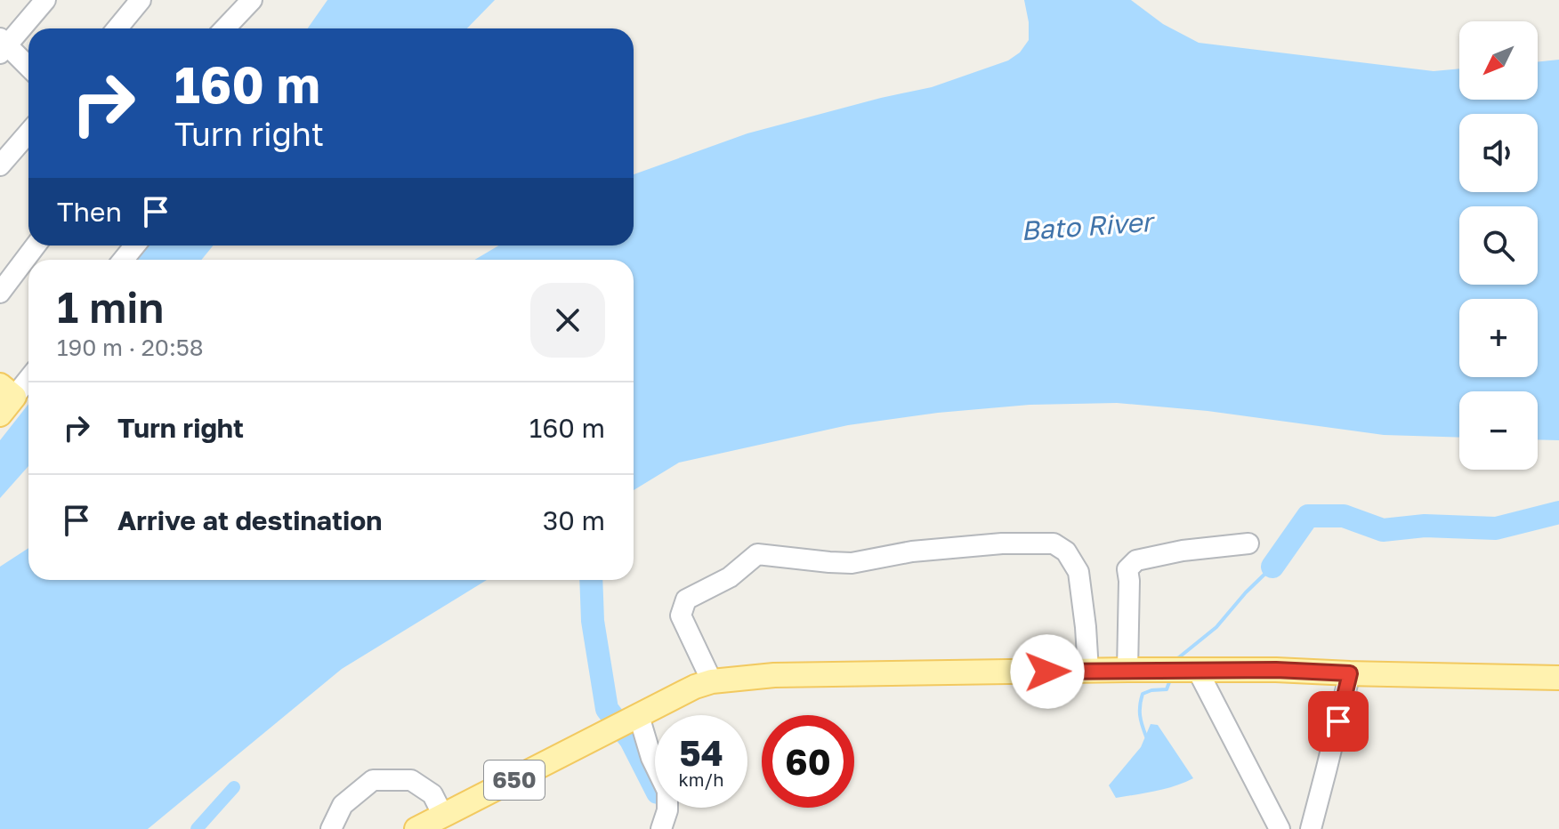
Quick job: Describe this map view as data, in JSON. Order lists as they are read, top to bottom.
{
  "streets": {
    "main road": ["650"]
  },
  "water": ["Bato River"],
  "north": "bottom left",
  "page": {
    "map_buttons": ["+", "−"],
    "turn": ["160 m", "Turn right"],
    "then": "Then",
    "heading": ["1 min", "190 m · 20:58"],
    "list": [
      {
        "name": "Turn right",
        "value": "160 m"
      },
      {
        "name": "Arrive at destination",
        "value": "30 m"
      }
    ],
    "speed": "54 km/h",
    "limit": "60"
  }
}
